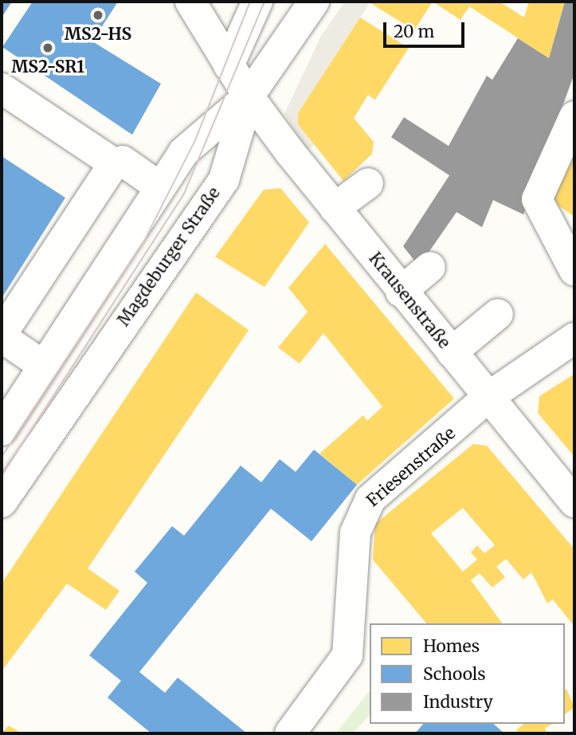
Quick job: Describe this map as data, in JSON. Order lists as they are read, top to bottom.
{
  "streets": {
    "street": ["Magdeburger Straße", "Krausenstraße", "Friesenstraße"]
  },
  "crossings": [
    ["Magdeburger Straße", "Krausenstraße"],
    ["Krausenstraße", "Friesenstraße"]
  ],
  "places": ["MS2-HS", "MS2-SR1"],
  "legend": ["Homes", "Schools", "Industry"],
  "scale_bar": "20 m"
}
